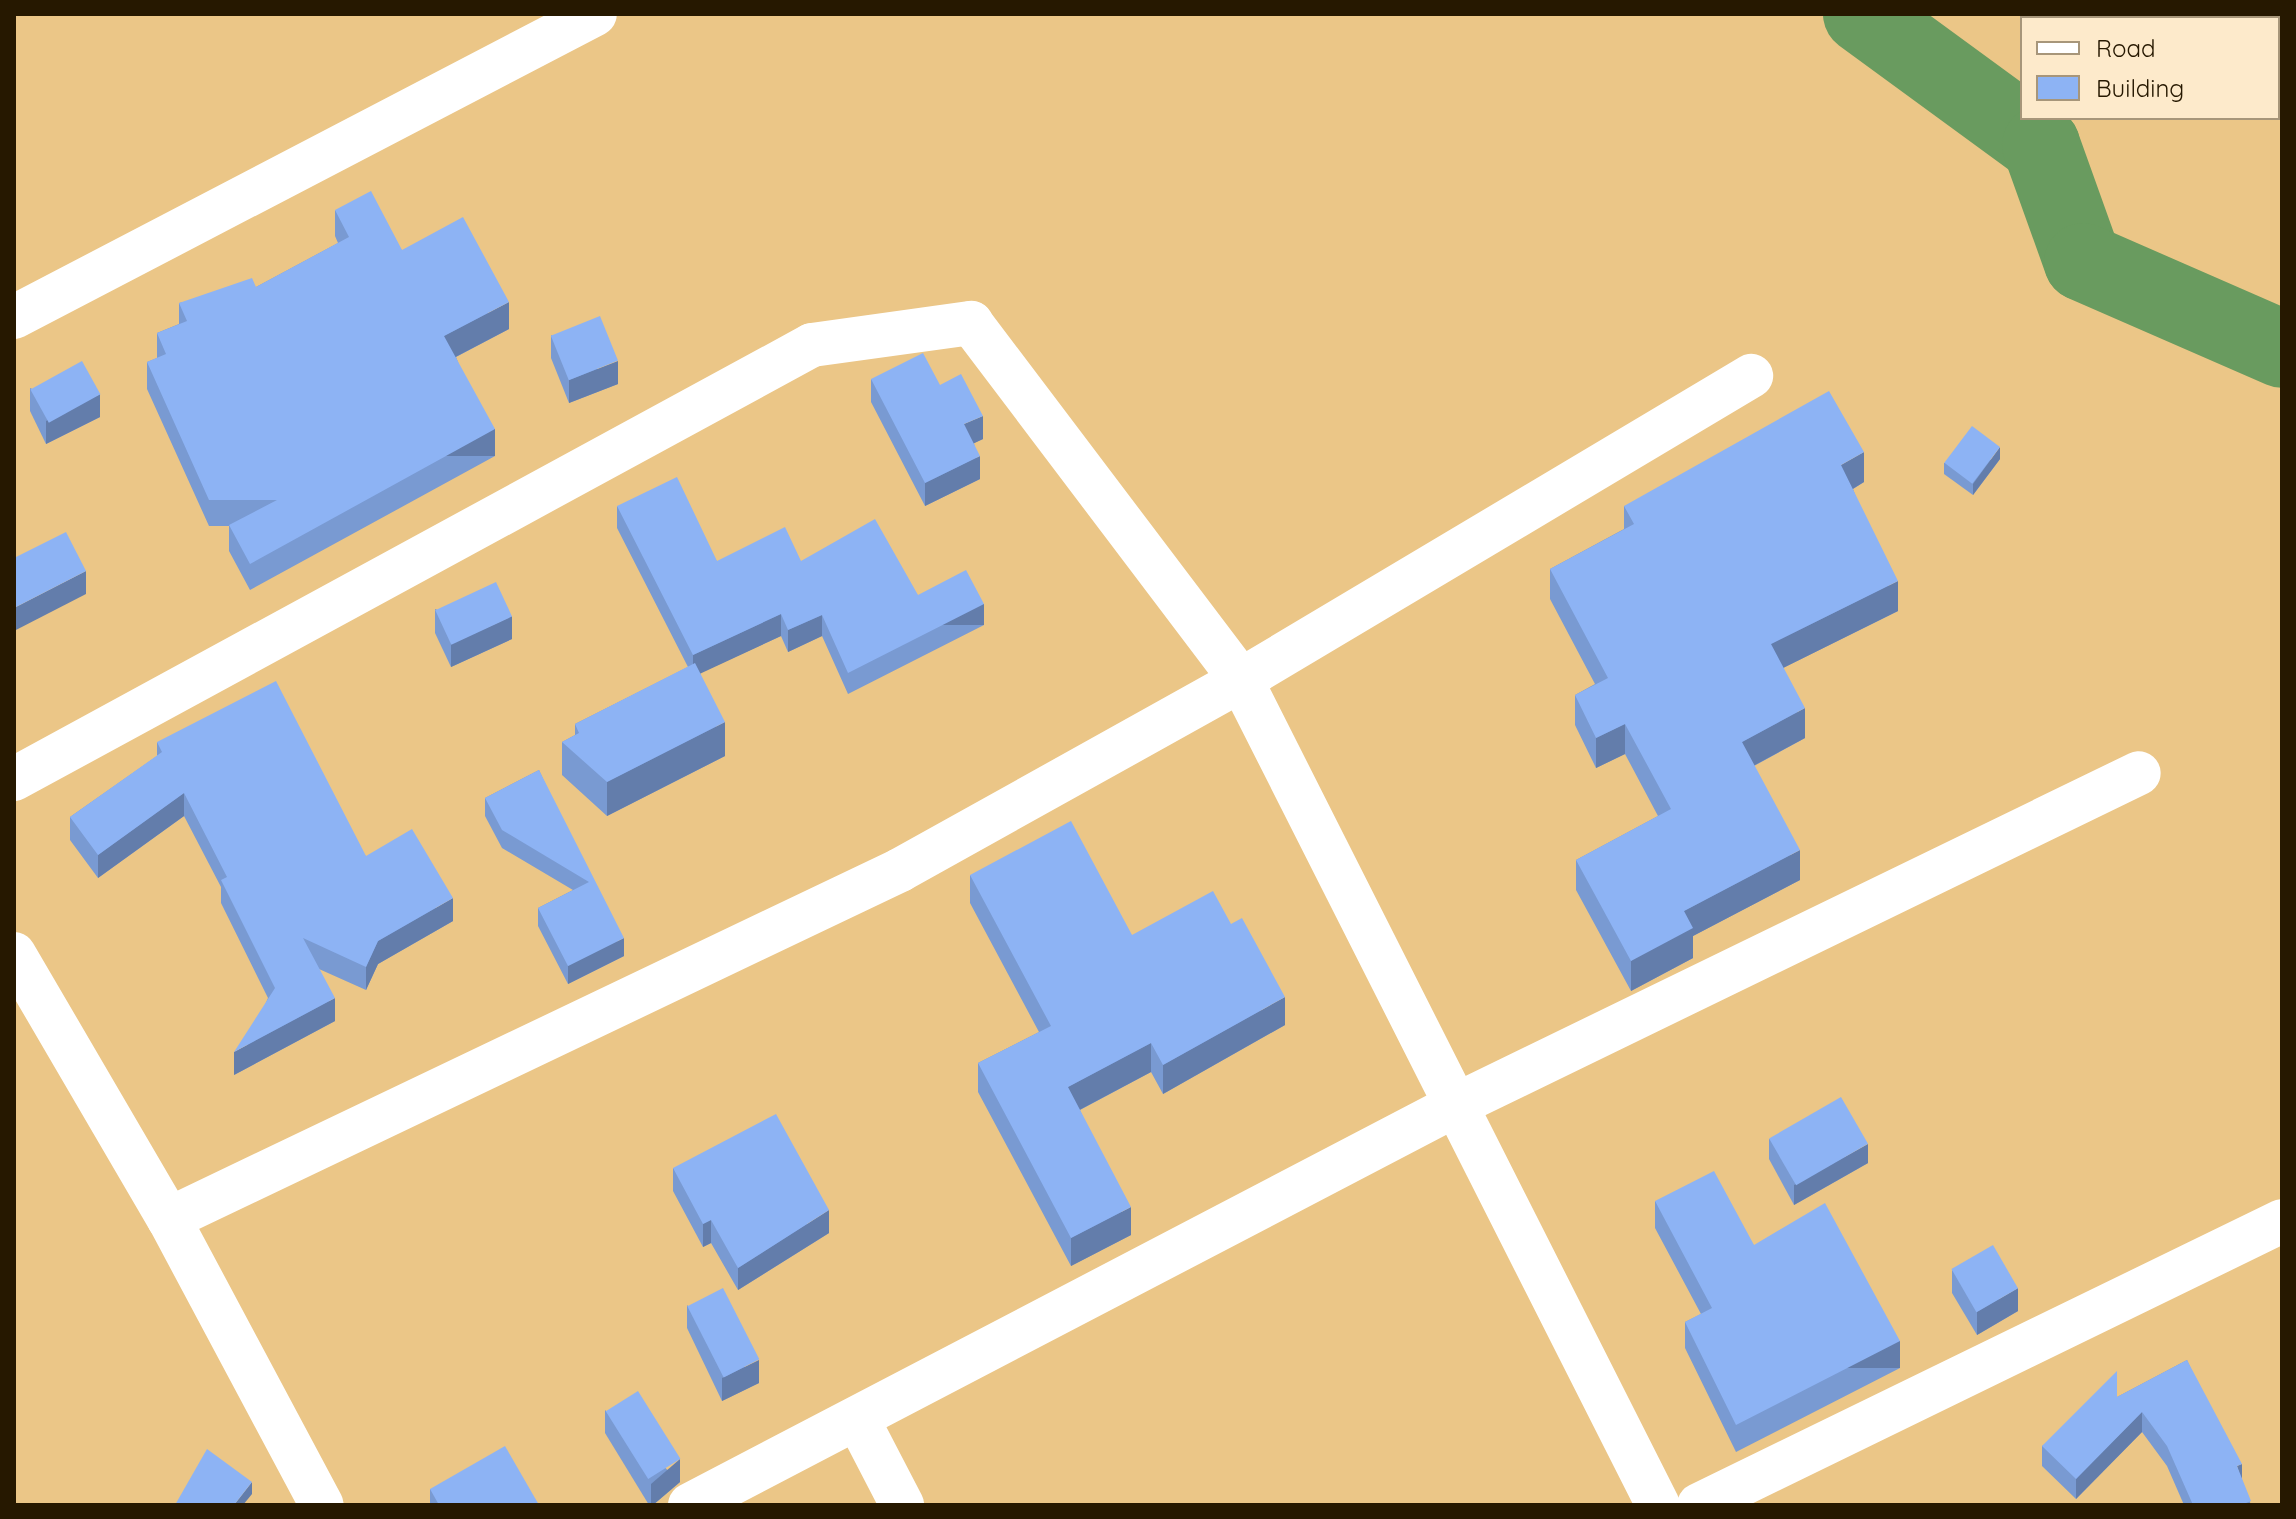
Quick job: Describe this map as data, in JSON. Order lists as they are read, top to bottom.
{
  "legend": ["Road", "Building"]
}
